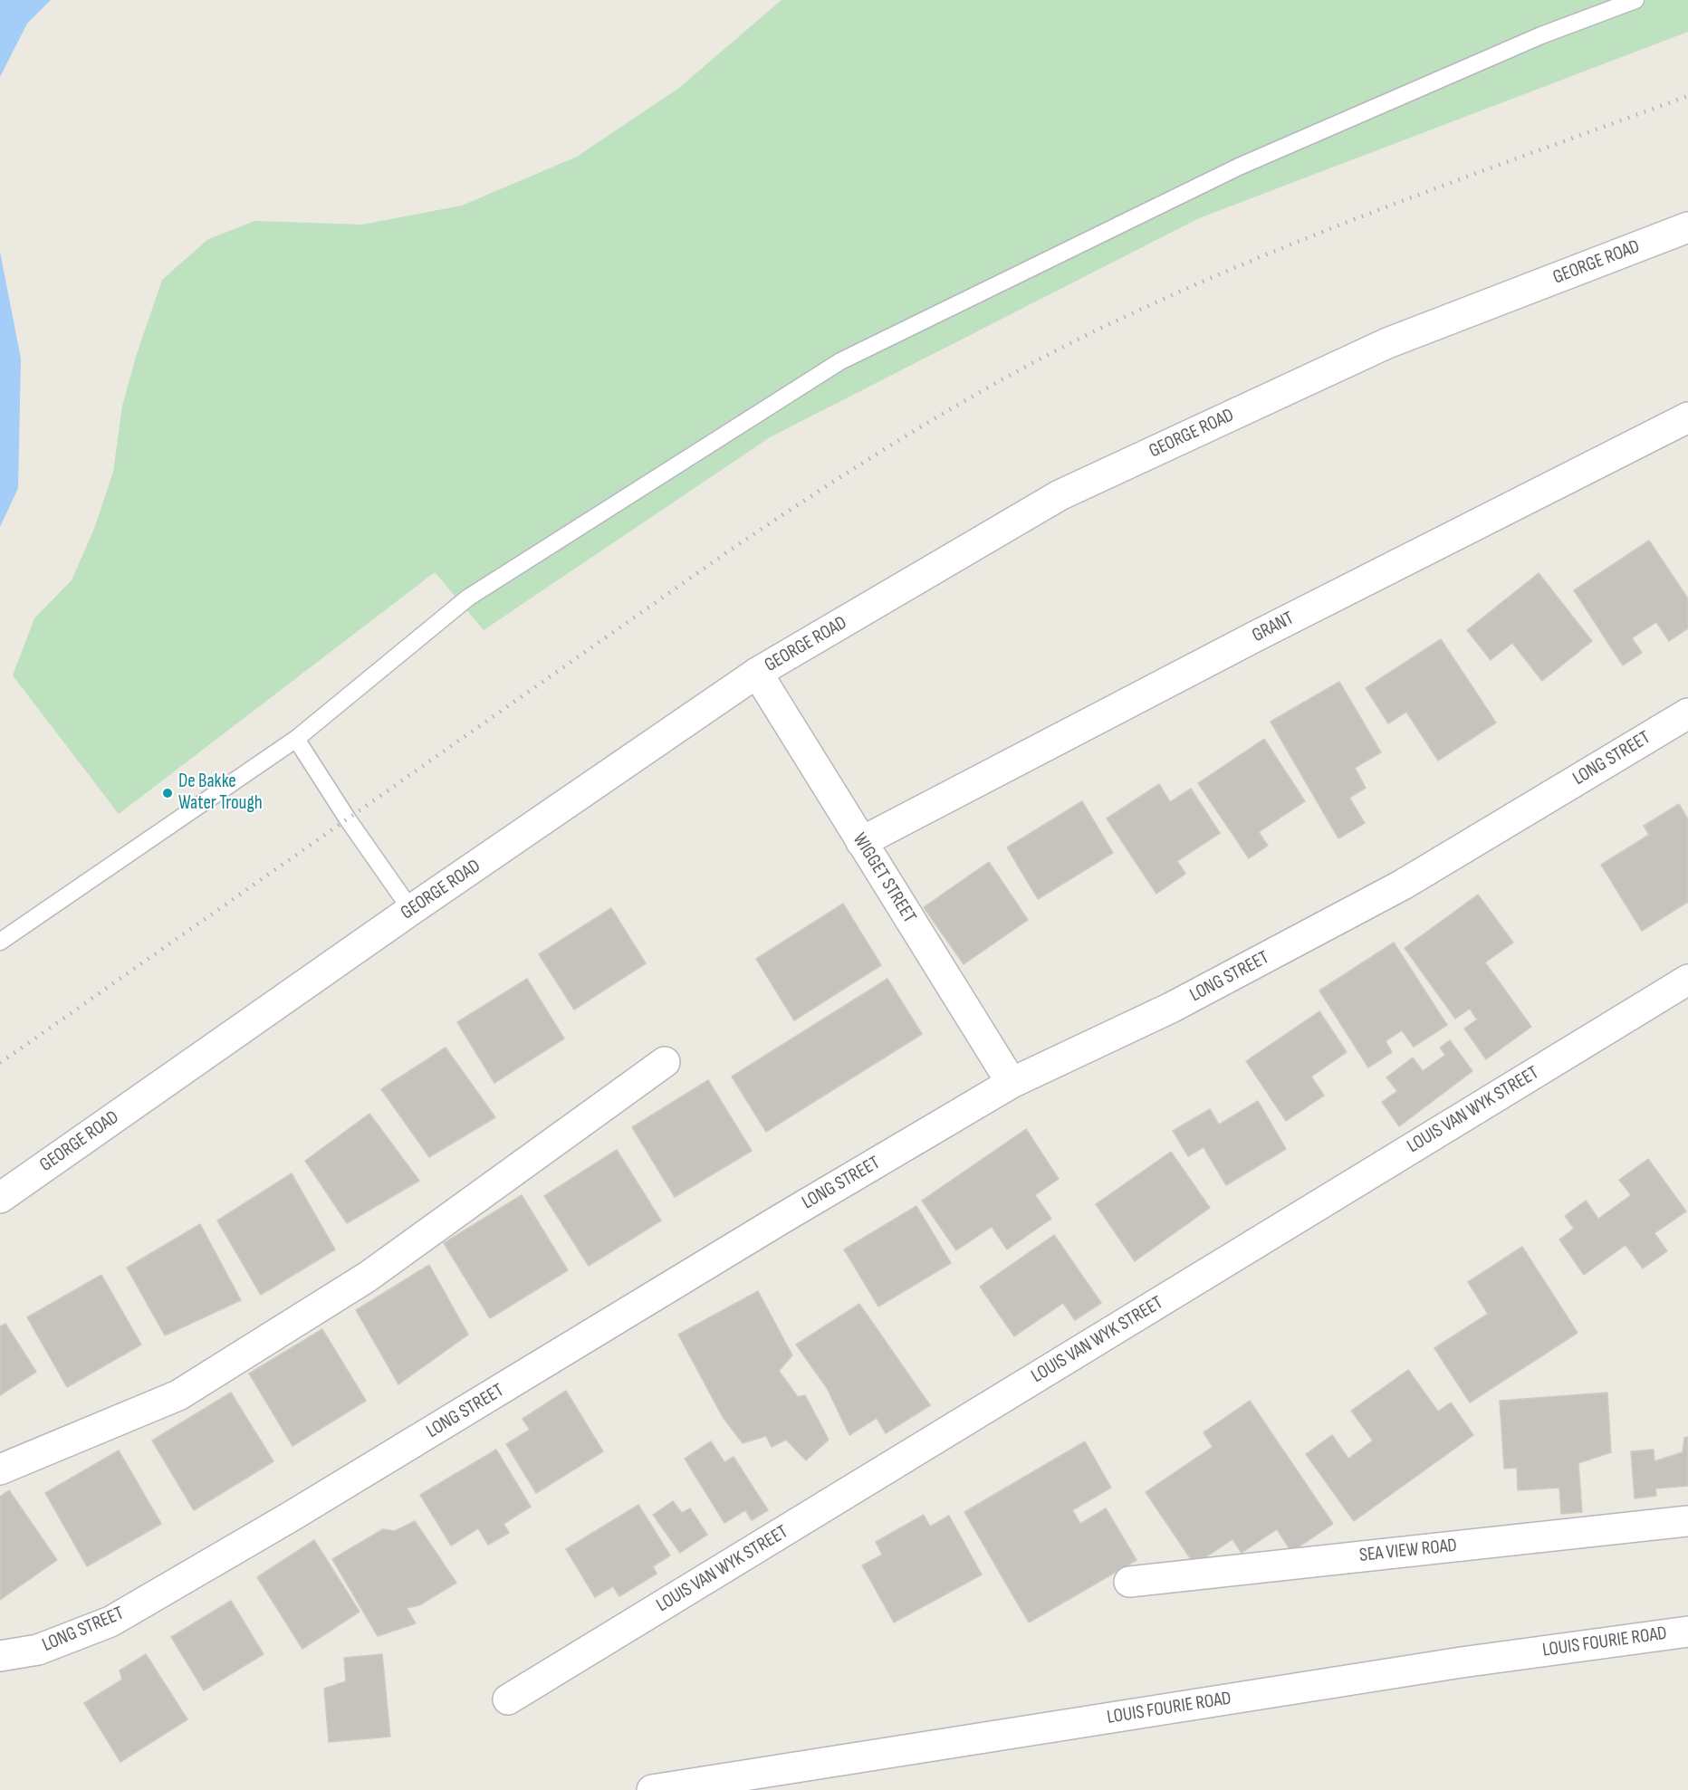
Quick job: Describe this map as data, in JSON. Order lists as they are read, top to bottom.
{
  "streets": {
    "street": [
      "GEORGE ROAD",
      "GRANT",
      "LONG STREET",
      "WIGGET STREET",
      "LOUIS VAN WYK STREET",
      "SEA VIEW ROAD",
      "LOUIS FOURIE ROAD"
    ]
  },
  "crossings": [
    ["GEORGE ROAD", "WIGGET STREET"],
    ["GRANT", "WIGGET STREET"],
    ["LONG STREET", "WIGGET STREET"]
  ],
  "places": ["De Bakke Water Trough"]
}
